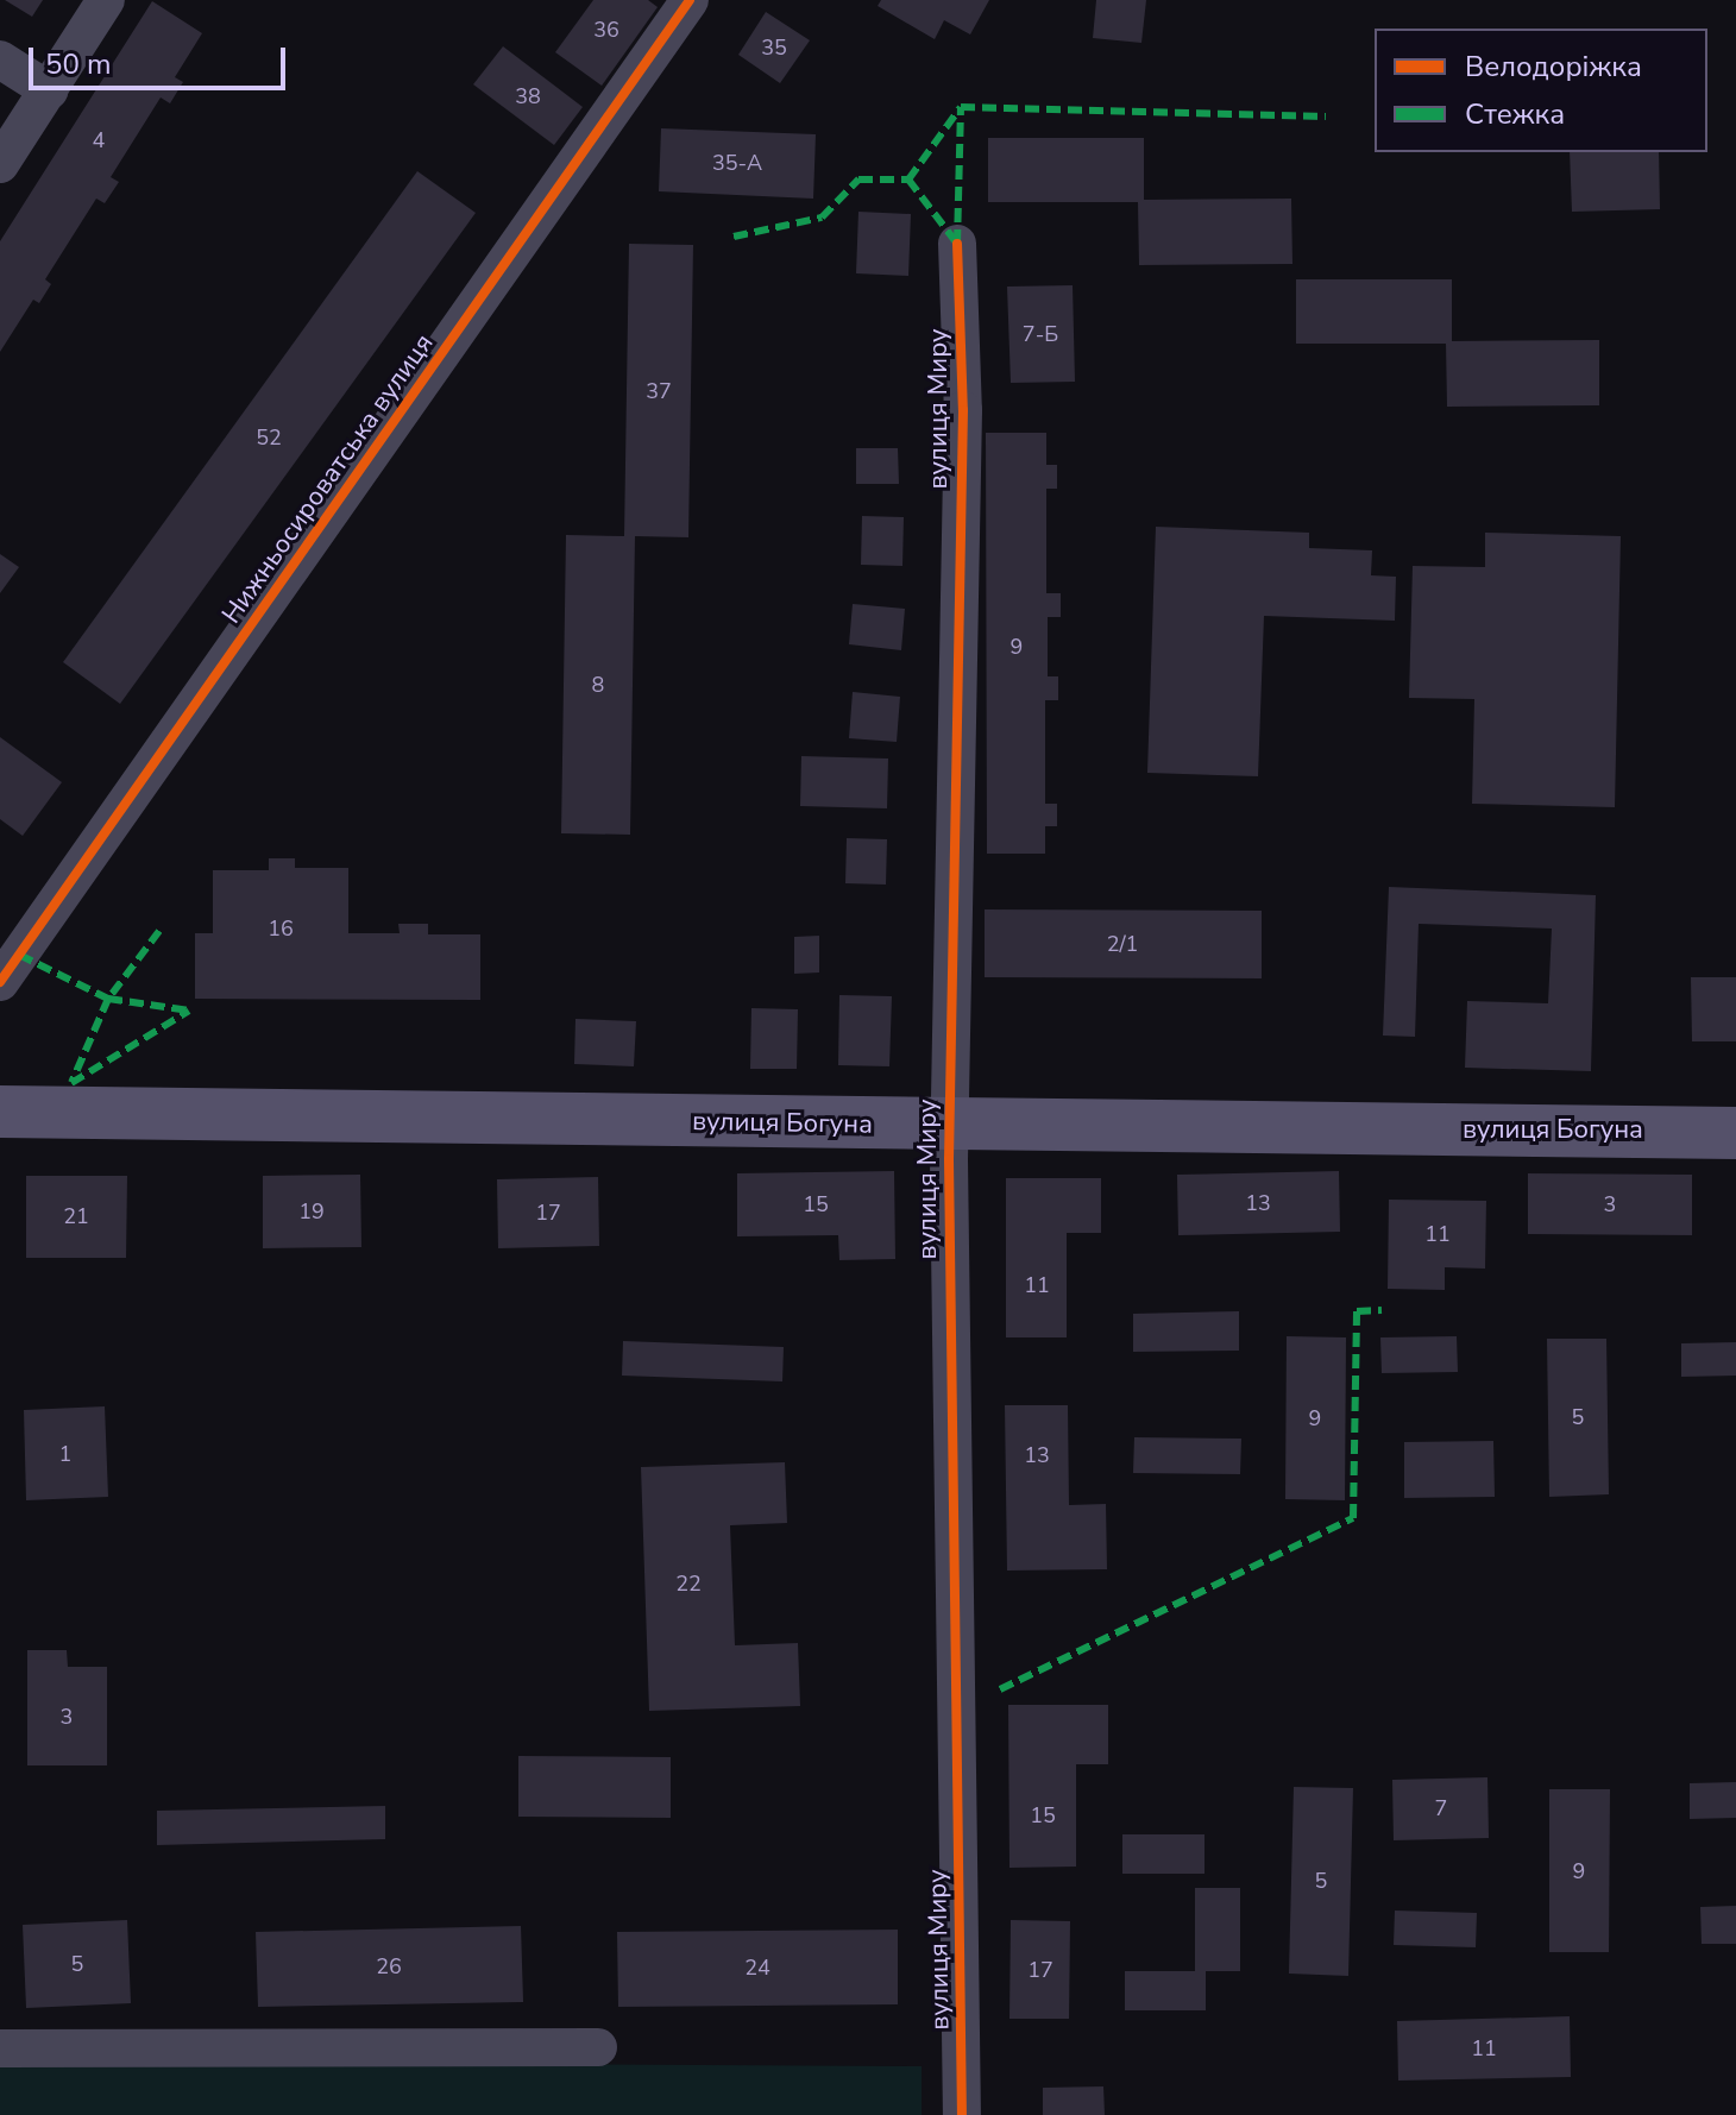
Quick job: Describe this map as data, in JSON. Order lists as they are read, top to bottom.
{
  "streets": {
    "main road": ["вулиця Богуна"],
    "street": ["вулиця Миру", "Нижньосироватська вулиця"]
  },
  "crossings": [
    ["вулиця Миру", "вулиця Богуна"]
  ],
  "house_numbers": [
    "36",
    "35",
    "38",
    "4",
    "35-А",
    "7-Б",
    "37",
    "52",
    "9",
    "8",
    "16",
    "2/1",
    "13",
    "15",
    "3",
    "19",
    "17",
    "21",
    "11",
    "11",
    "5",
    "9",
    "1",
    "13",
    "22",
    "3",
    "7",
    "15",
    "9",
    "5",
    "5",
    "26",
    "24",
    "17",
    "11"
  ],
  "legend": ["Велодоріжка", "Стежка"],
  "scale_bar": "50 m"
}
